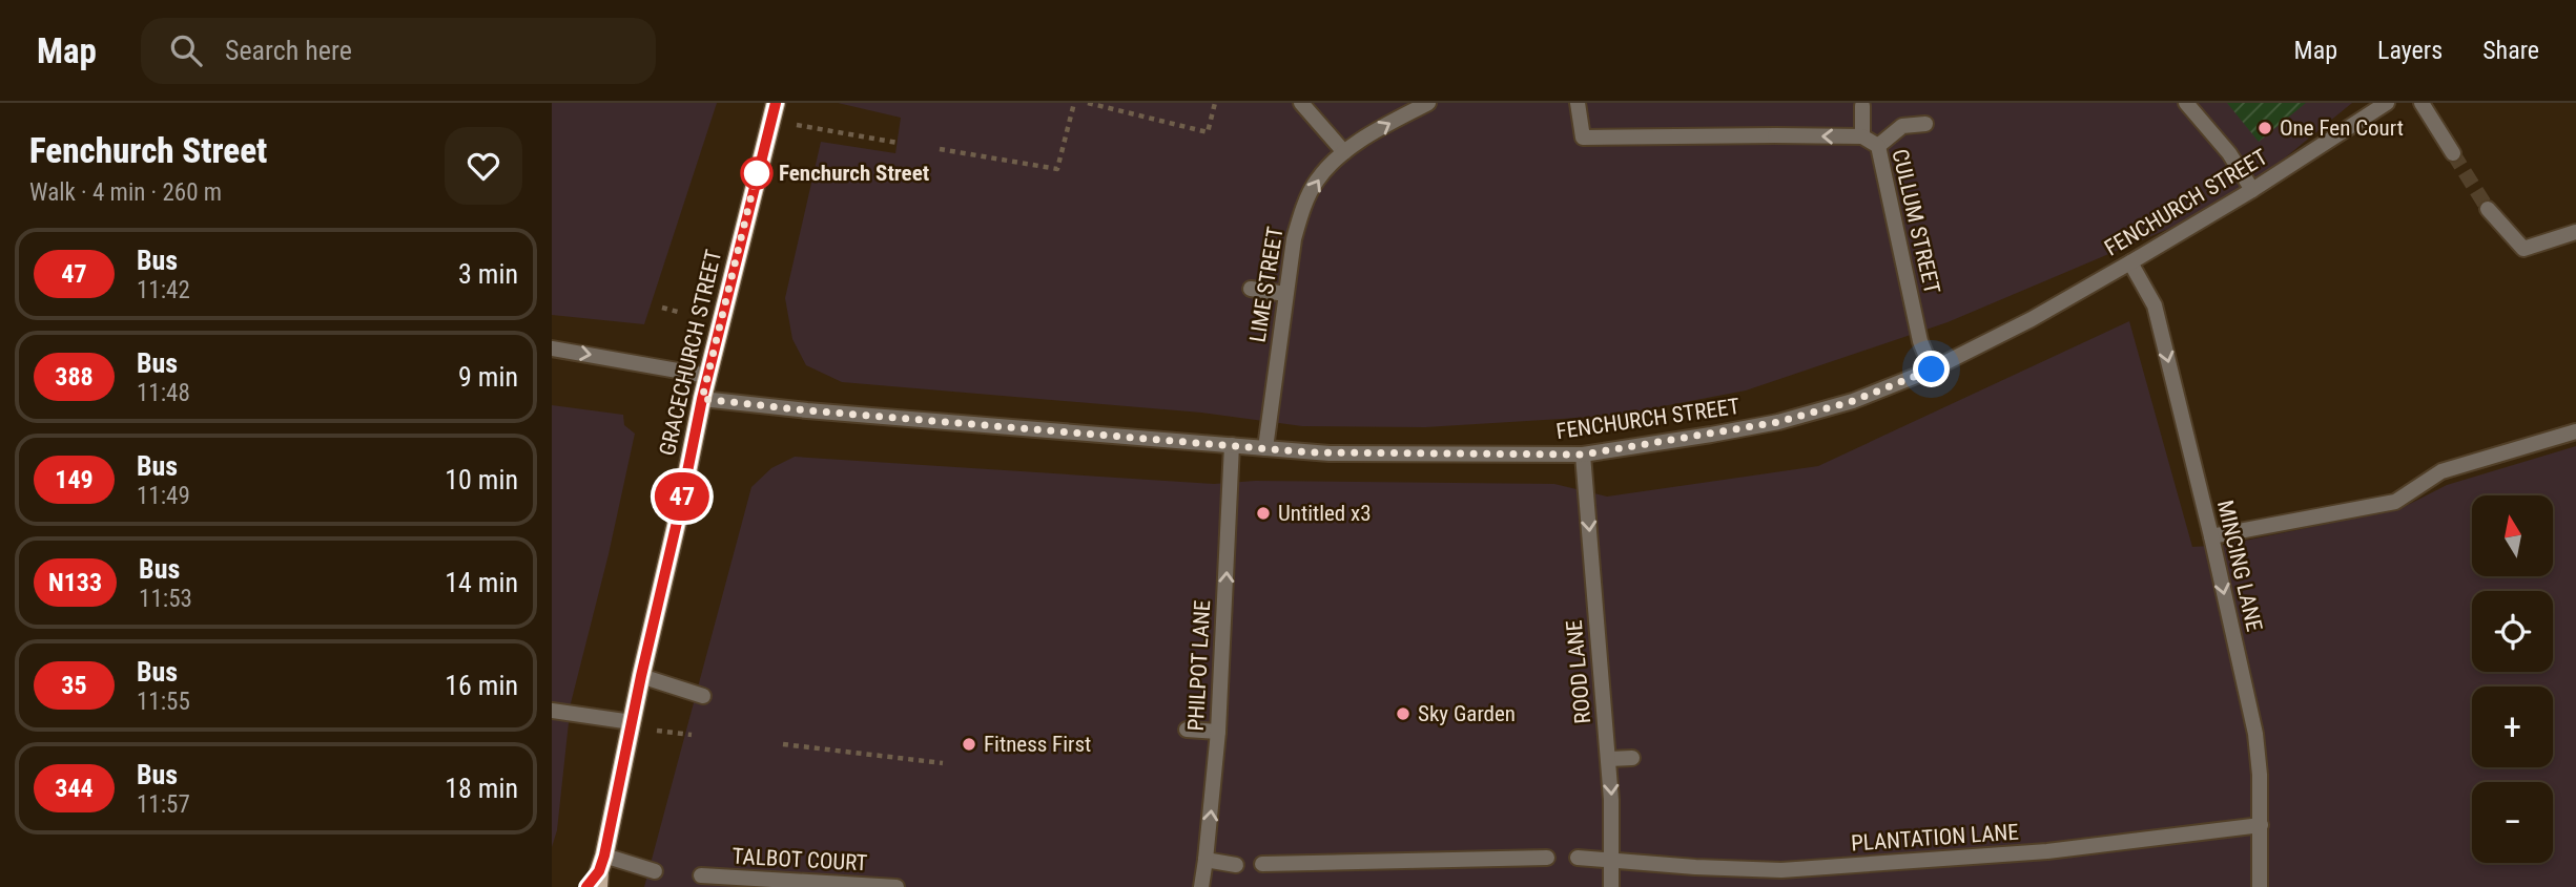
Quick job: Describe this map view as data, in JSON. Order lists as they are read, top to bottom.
{
  "streets": {
    "main road": ["GRACECHURCH STREET"],
    "street": [
      "FENCHURCH STREET",
      "CULLUM STREET",
      "LIME STREET",
      "MINCING LANE",
      "PHILPOT LANE",
      "ROOD LANE",
      "PLANTATION LANE",
      "TALBOT COURT"
    ]
  },
  "crossings": [
    ["FENCHURCH STREET", "CULLUM STREET"],
    ["FENCHURCH STREET", "LIME STREET"],
    ["FENCHURCH STREET", "GRACECHURCH STREET"],
    ["FENCHURCH STREET", "MINCING LANE"],
    ["FENCHURCH STREET", "PHILPOT LANE"],
    ["FENCHURCH STREET", "ROOD LANE"],
    ["MINCING LANE", "PLANTATION LANE"],
    ["ROOD LANE", "PLANTATION LANE"]
  ],
  "one_way": [
    "CULLUM STREET",
    "LIME STREET",
    "MINCING LANE",
    "PHILPOT LANE",
    "ROOD LANE"
  ],
  "places": [
    "One Fen Court",
    "Fenchurch Street",
    "Untitled x3",
    "Sky Garden",
    "Fitness First"
  ],
  "lines": ["bus line 47"],
  "north": "top",
  "page": {
    "header": "Map",
    "search": "Search here",
    "nav": ["Map", "Layers", "Share"],
    "heading": ["Fenchurch Street", "Walk · 4 min · 260 m"],
    "on_map": "47",
    "list": [
      {
        "mark": "47",
        "name": "Bus",
        "note": "11:42",
        "value": "3 min"
      },
      {
        "mark": "388",
        "name": "Bus",
        "note": "11:48",
        "value": "9 min"
      },
      {
        "mark": "149",
        "name": "Bus",
        "note": "11:49",
        "value": "10 min"
      },
      {
        "mark": "N133",
        "name": "Bus",
        "note": "11:53",
        "value": "14 min"
      },
      {
        "mark": "35",
        "name": "Bus",
        "note": "11:55",
        "value": "16 min"
      },
      {
        "mark": "344",
        "name": "Bus",
        "note": "11:57",
        "value": "18 min"
      }
    ],
    "map_buttons": ["+", "−"]
  }
}
